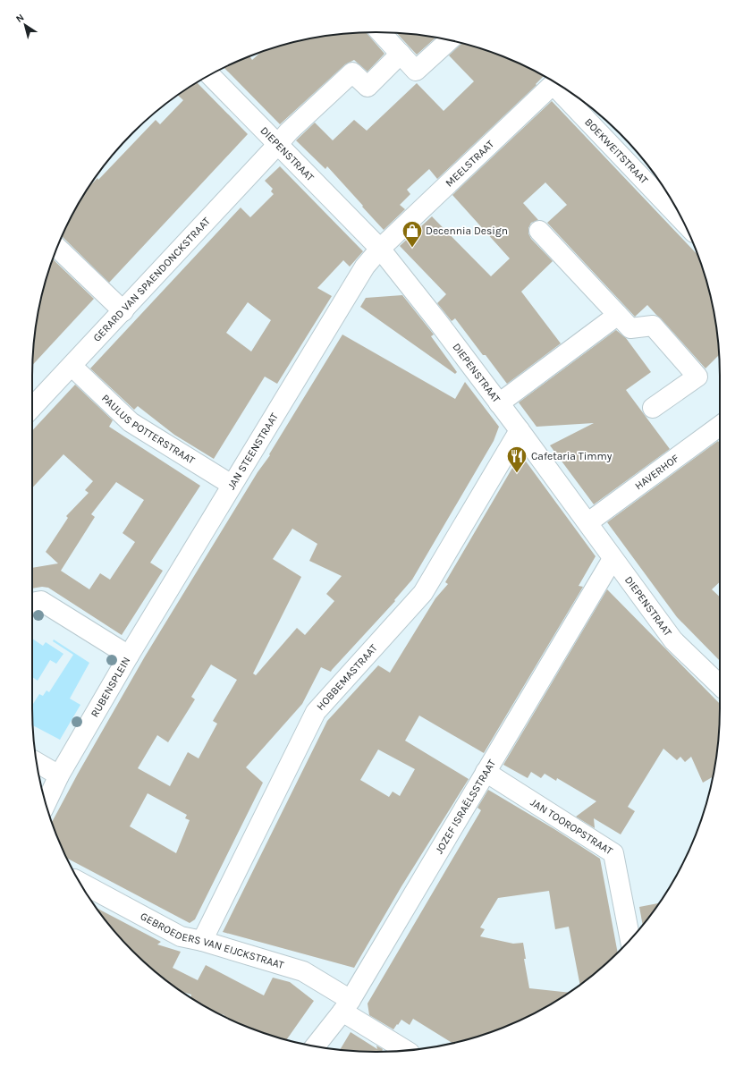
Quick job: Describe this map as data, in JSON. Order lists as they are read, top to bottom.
{
  "streets": {
    "street": [
      "BOEKWEITSTRAAT",
      "DIEPENSTRAAT",
      "MEELSTRAAT",
      "GERARD VAN SPAENDONCKSTRAAT",
      "PAULUS POTTERSTRAAT",
      "JAN STEENSTRAAT",
      "HAVERHOF",
      "HOBBEMASTRAAT",
      "RUBENSPLEIN",
      "JOZEF ISRAËLSSTRAAT",
      "JAN TOOROPSTRAAT",
      "GEBROEDERS VAN EIJCKSTRAAT"
    ]
  },
  "crossings": [
    ["DIEPENSTRAAT", "MEELSTRAAT"],
    ["DIEPENSTRAAT", "GERARD VAN SPAENDONCKSTRAAT"],
    ["DIEPENSTRAAT", "JAN STEENSTRAAT"],
    ["DIEPENSTRAAT", "HAVERHOF"],
    ["DIEPENSTRAAT", "HOBBEMASTRAAT"],
    ["DIEPENSTRAAT", "JOZEF ISRAËLSSTRAAT"],
    ["MEELSTRAAT", "JAN STEENSTRAAT"],
    ["GERARD VAN SPAENDONCKSTRAAT", "PAULUS POTTERSTRAAT"],
    ["PAULUS POTTERSTRAAT", "JAN STEENSTRAAT"],
    ["JAN STEENSTRAAT", "RUBENSPLEIN"],
    ["HOBBEMASTRAAT", "GEBROEDERS VAN EIJCKSTRAAT"],
    ["JOZEF ISRAËLSSTRAAT", "JAN TOOROPSTRAAT"],
    ["JOZEF ISRAËLSSTRAAT", "GEBROEDERS VAN EIJCKSTRAAT"]
  ],
  "places": {
    "shop": ["Decennia Design"],
    "restaurant": ["Cafetaria Timmy"]
  },
  "north": "top left"
}
